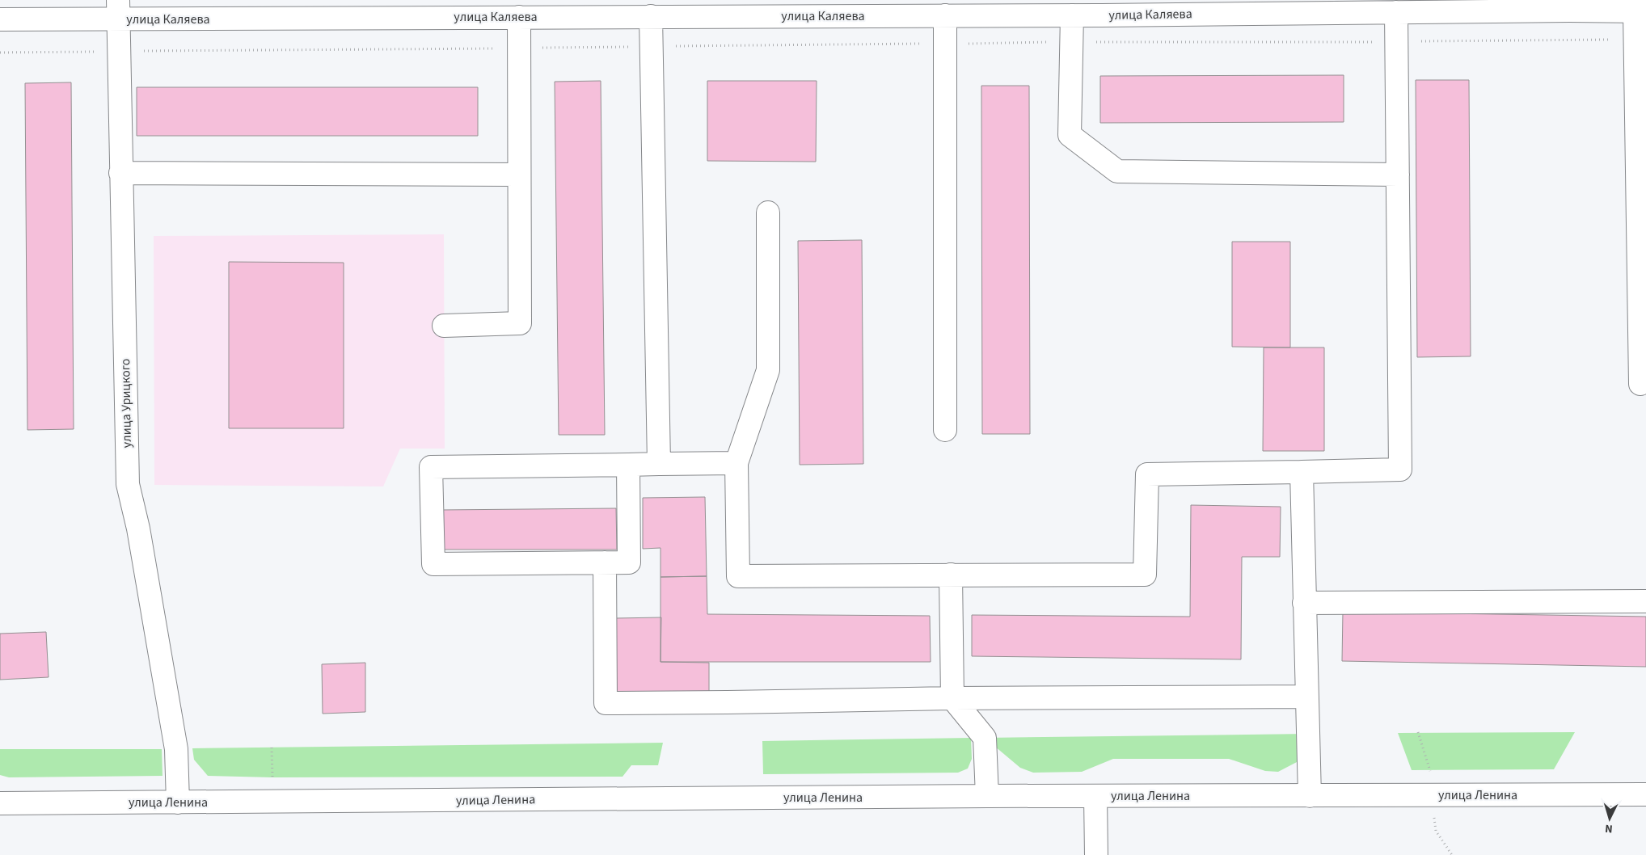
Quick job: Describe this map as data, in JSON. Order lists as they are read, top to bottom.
{
  "streets": {
    "street": ["улица Каляева", "улица Урицкого", "улица Ленина"]
  },
  "crossings": [
    ["улица Каляева", "улица Урицкого"],
    ["улица Урицкого", "улица Ленина"]
  ],
  "north": "bottom"
}
